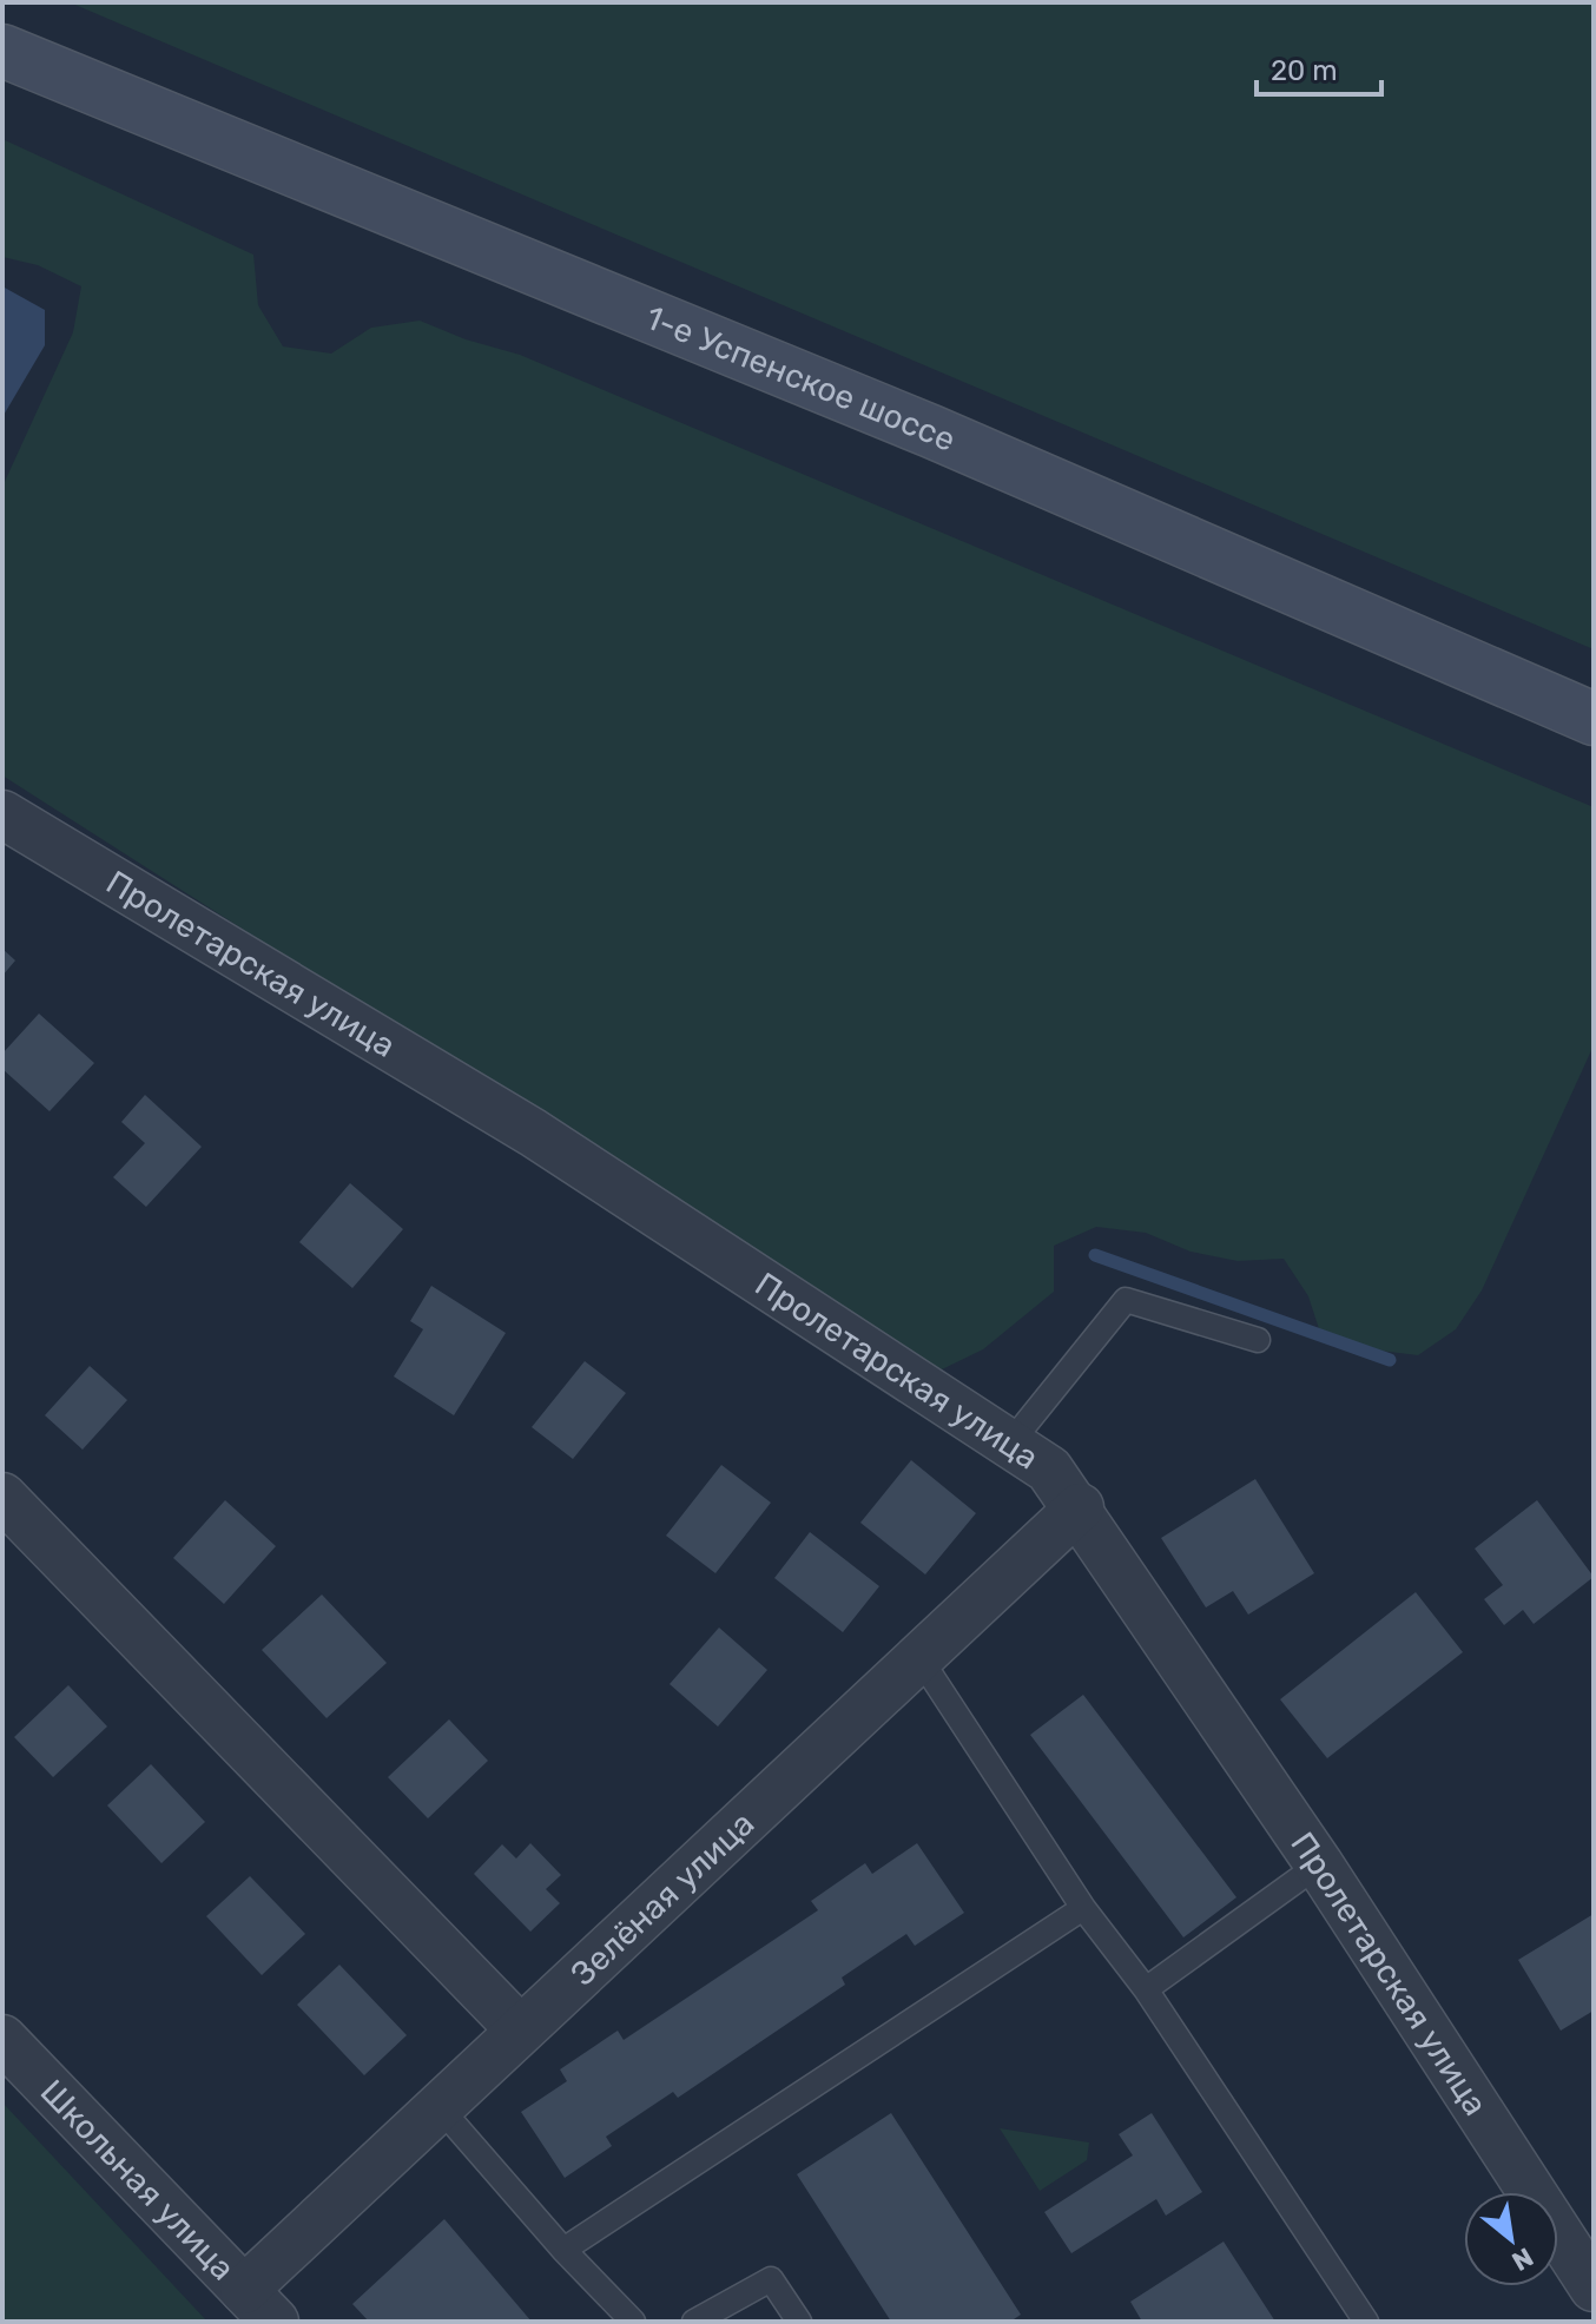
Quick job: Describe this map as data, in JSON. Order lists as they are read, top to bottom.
{
  "streets": {
    "main road": ["1-е Успенское шоссе"],
    "street": ["Пролетарская улица", "Зелёная улица", "Школьная улица"]
  },
  "crossings": [
    ["Пролетарская улица", "Зелёная улица"],
    ["Зелёная улица", "Школьная улица"]
  ],
  "scale_bar": "20 m",
  "north": "bottom right"
}
